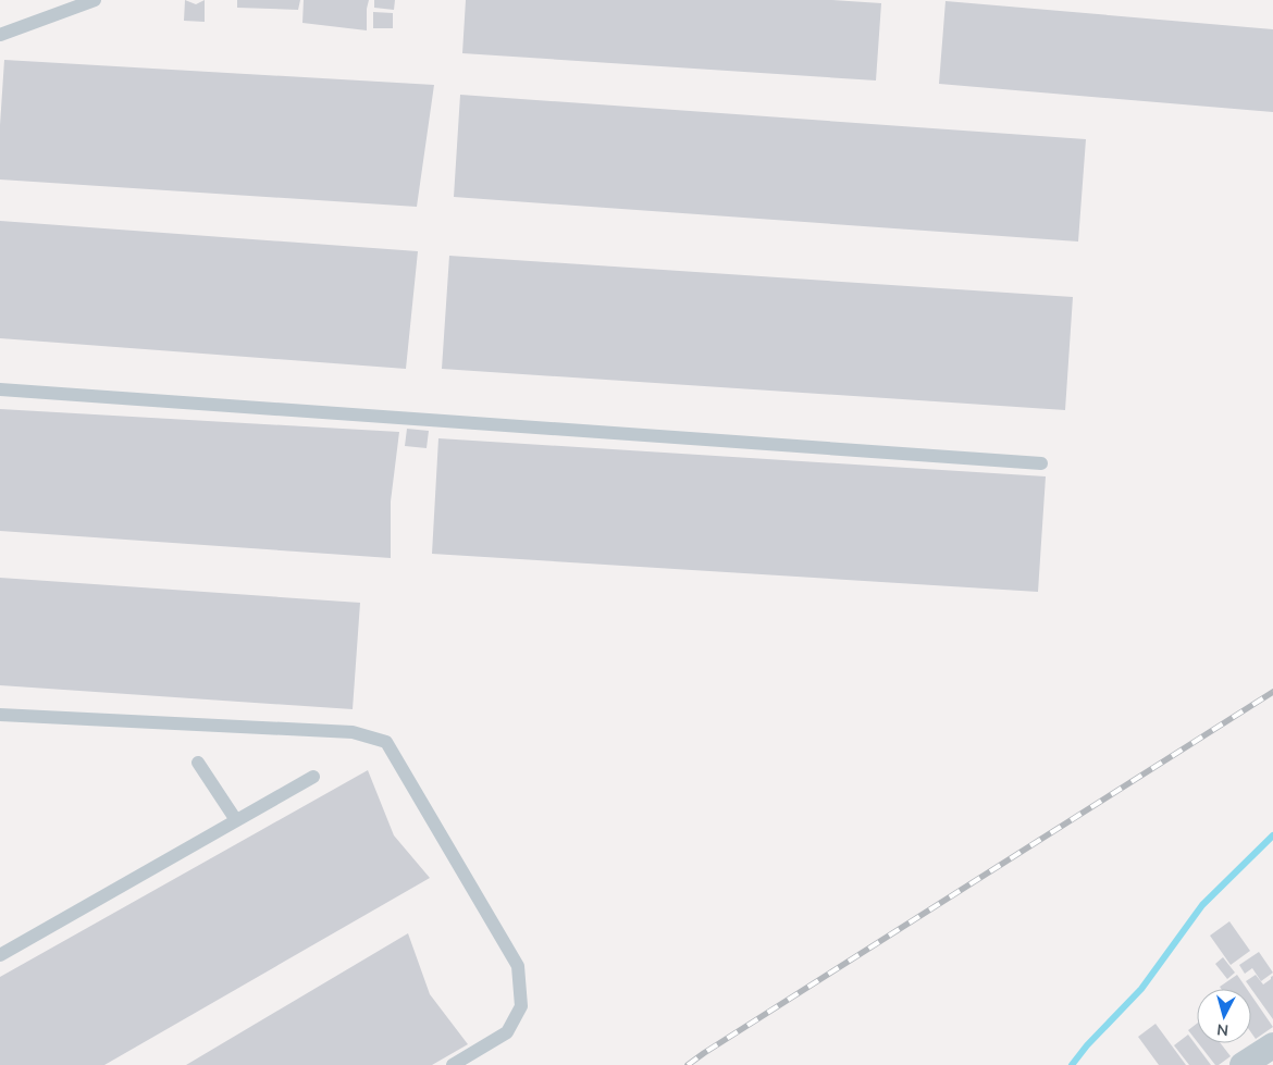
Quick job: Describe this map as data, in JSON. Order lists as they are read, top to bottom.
{
  "north": "bottom"
}
